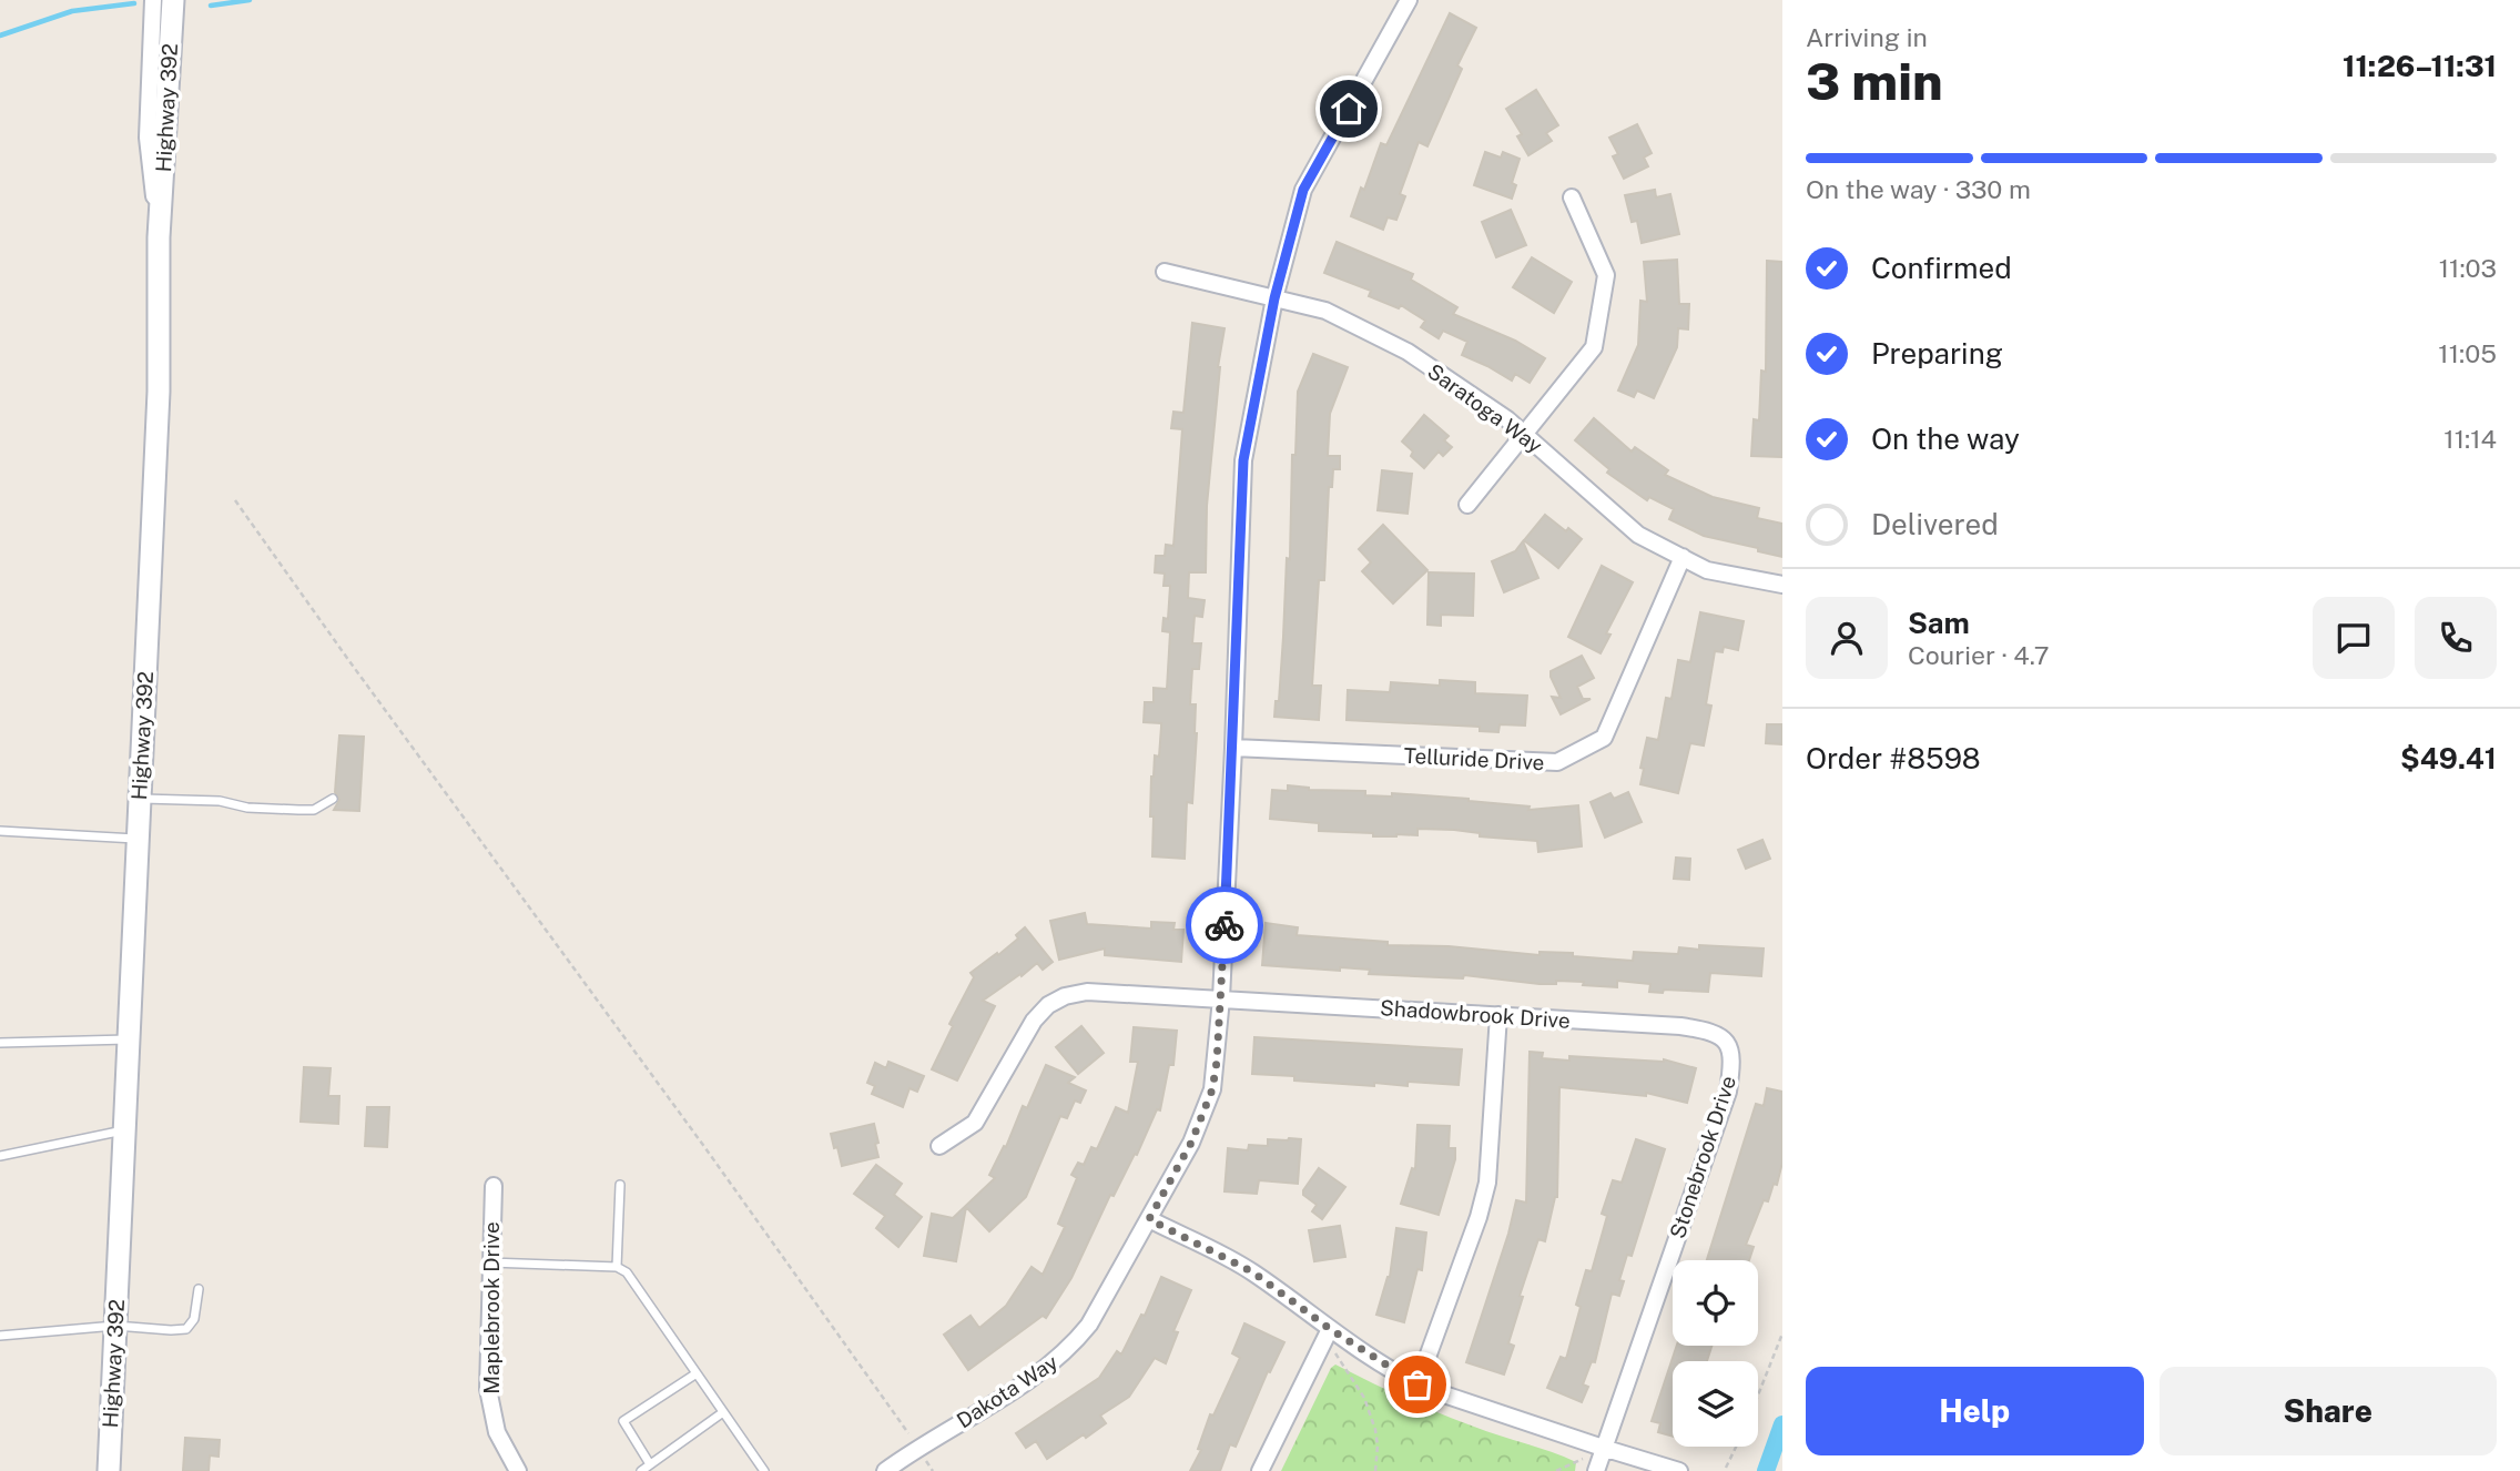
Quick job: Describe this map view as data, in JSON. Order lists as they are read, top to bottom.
{
  "streets": {
    "main road": ["Highway 392"],
    "street": [
      "Saratoga Way",
      "Telluride Drive",
      "Shadowbrook Drive",
      "Stonebrook Drive",
      "Maplebrook Drive",
      "Dakota Way"
    ]
  },
  "crossings": [
    ["Saratoga Way", "Telluride Drive"],
    ["Saratoga Way", "Dakota Way"],
    ["Telluride Drive", "Dakota Way"],
    ["Shadowbrook Drive", "Stonebrook Drive"],
    ["Shadowbrook Drive", "Dakota Way"]
  ],
  "page": {
    "heading": ["3 min", "Arriving in", "11:26–11:31"],
    "panel": [
      "Sam",
      "Courier · 4.7",
      "Order #8598",
      "$49.41"
    ],
    "bar": "On the way · 330 m",
    "list": [
      ["Confirmed", "11:03"],
      ["Preparing", "11:05"],
      ["On the way", "11:14"],
      "Delivered"
    ],
    "buttons": ["Help", "Share"]
  }
}
